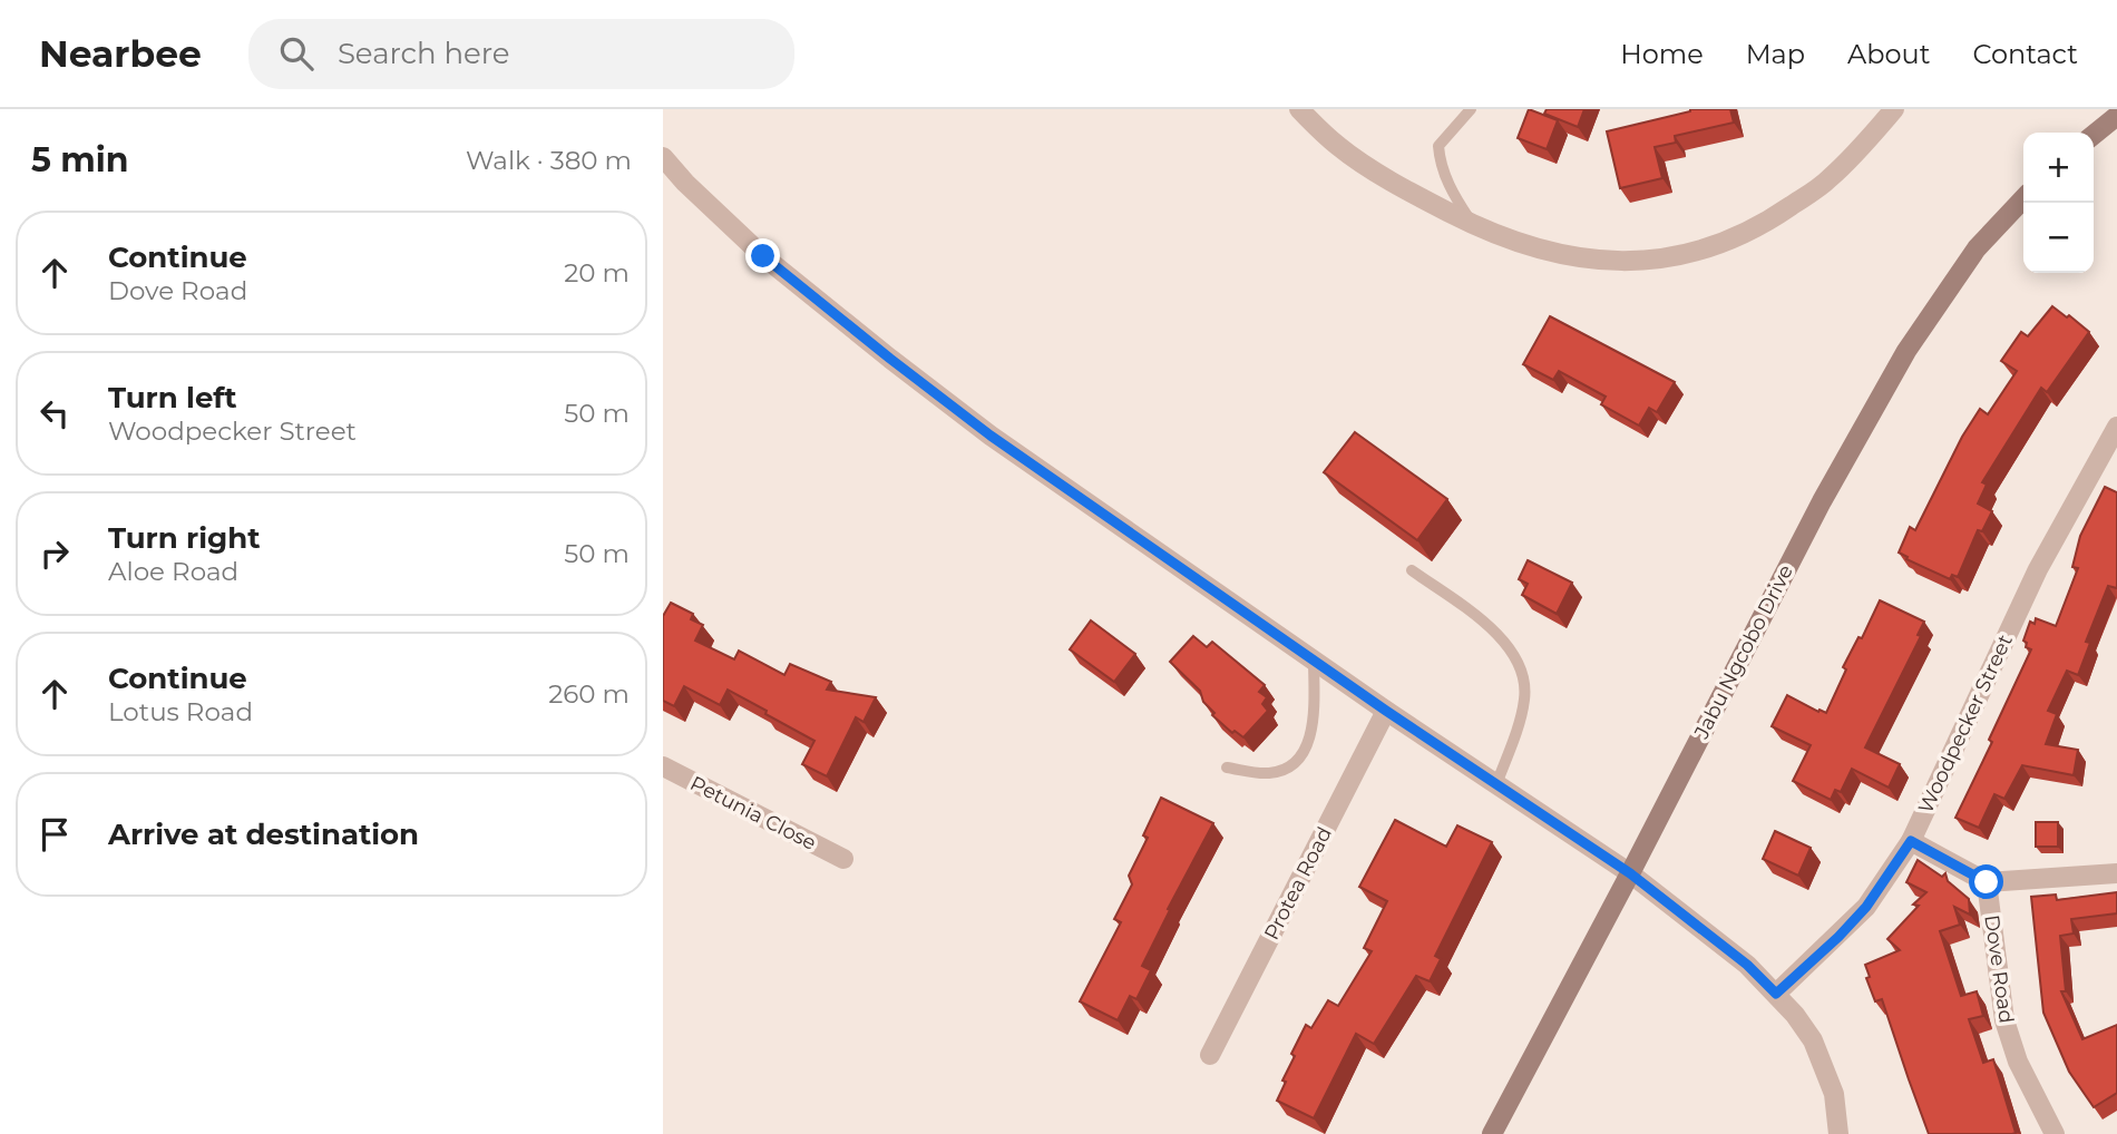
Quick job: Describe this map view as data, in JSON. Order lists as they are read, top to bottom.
{
  "streets": {
    "main road": ["Jabu Ngcobo Drive"],
    "street": [
      "Woodpecker Street",
      "Petunia Close",
      "Protea Road",
      "Dove Road"
    ]
  },
  "page": {
    "header": "Nearbee",
    "search": "Search here",
    "nav": [
      "Home",
      "Map",
      "About",
      "Contact"
    ],
    "heading": ["5 min", "Walk · 380 m"],
    "map_buttons": ["+", "−"],
    "list": [
      ["Continue", "Dove Road", "20 m"],
      ["Turn left", "Woodpecker Street", "50 m"],
      ["Turn right", "Aloe Road", "50 m"],
      ["Continue", "Lotus Road", "260 m"],
      "Arrive at destination"
    ]
  }
}
